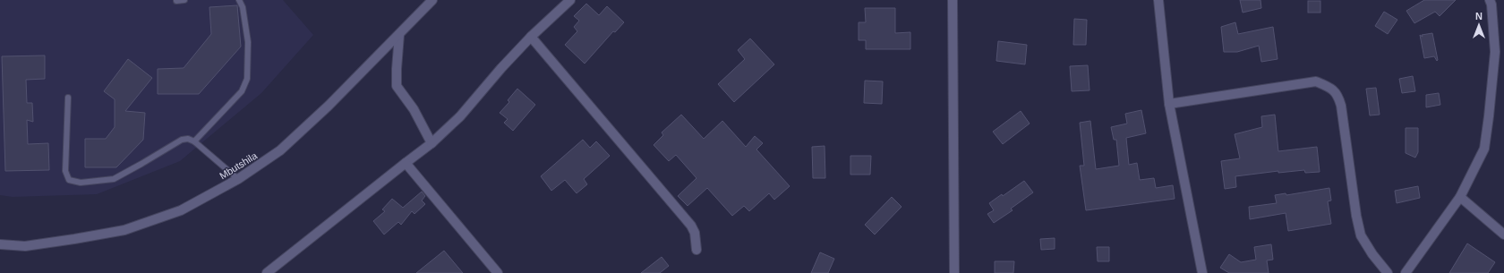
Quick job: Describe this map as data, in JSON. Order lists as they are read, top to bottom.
{
  "streets": {
    "street": ["Mbutshila"]
  },
  "north": "top"
}
